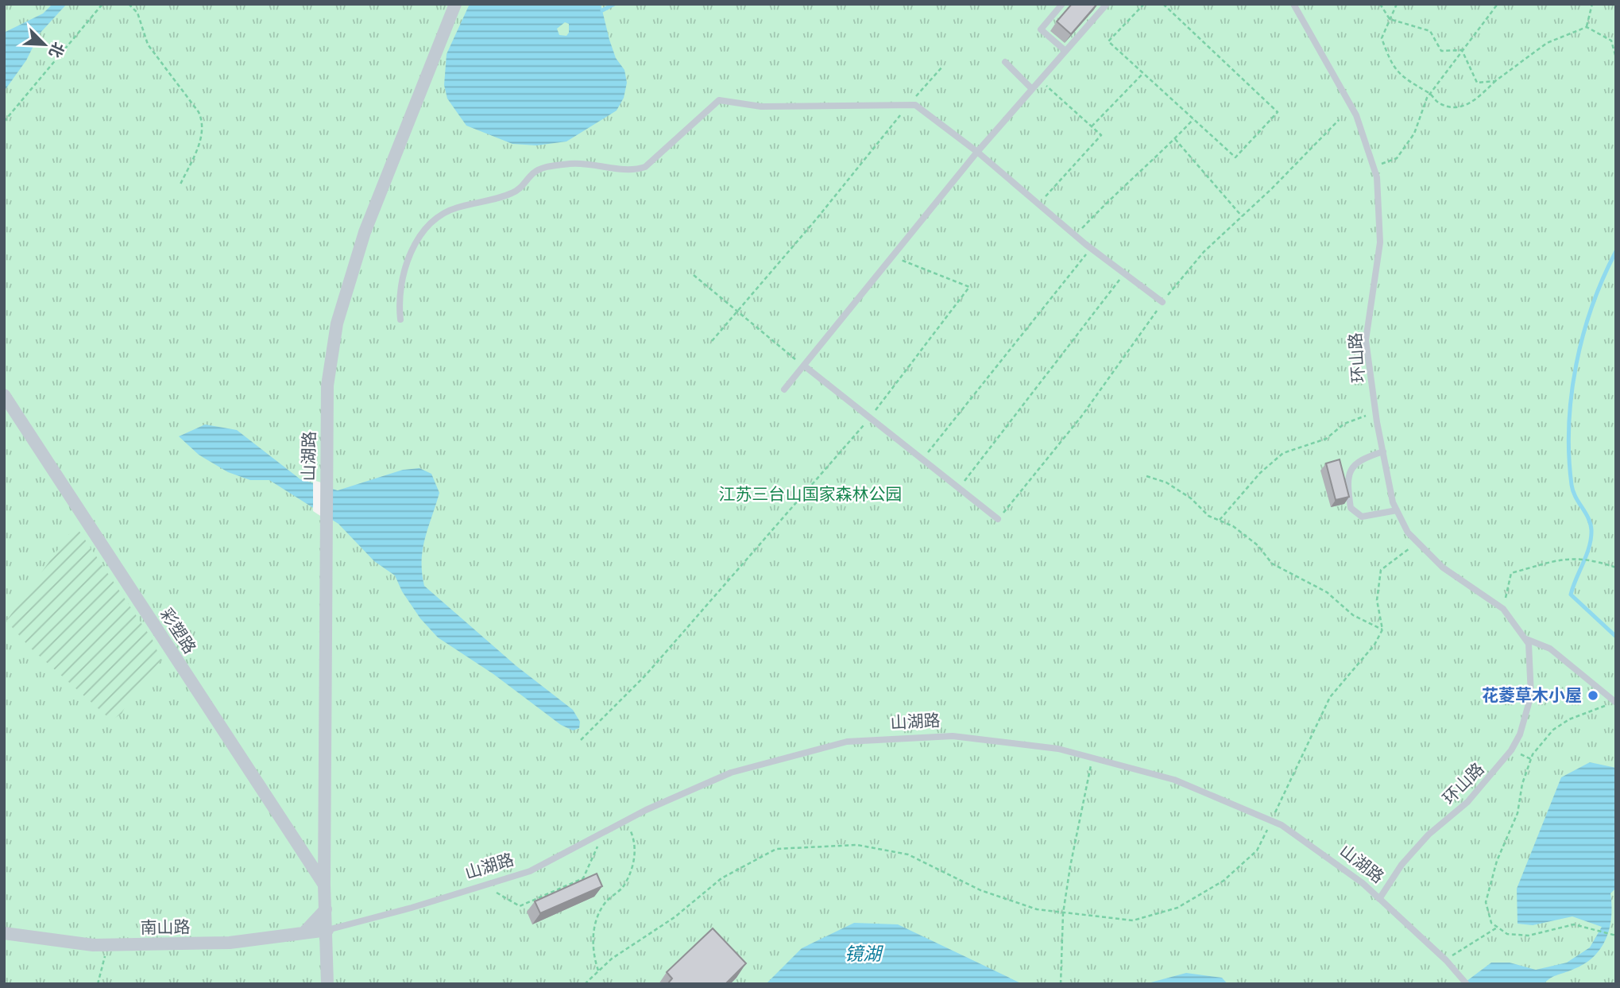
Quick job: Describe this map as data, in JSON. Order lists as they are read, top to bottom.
{
  "streets": {
    "street": ["山湖路", "彩塑路", "南山路"],
    "lane": ["环山路"]
  },
  "crossings": [
    ["环山路", "山湖路"],
    ["山湖路", "彩塑路"],
    ["山湖路", "南山路"]
  ],
  "water": ["镜湖"],
  "parks": ["江苏三台山国家森林公园"],
  "places": ["花菱草木小屋"],
  "north": "bottom right"
}
